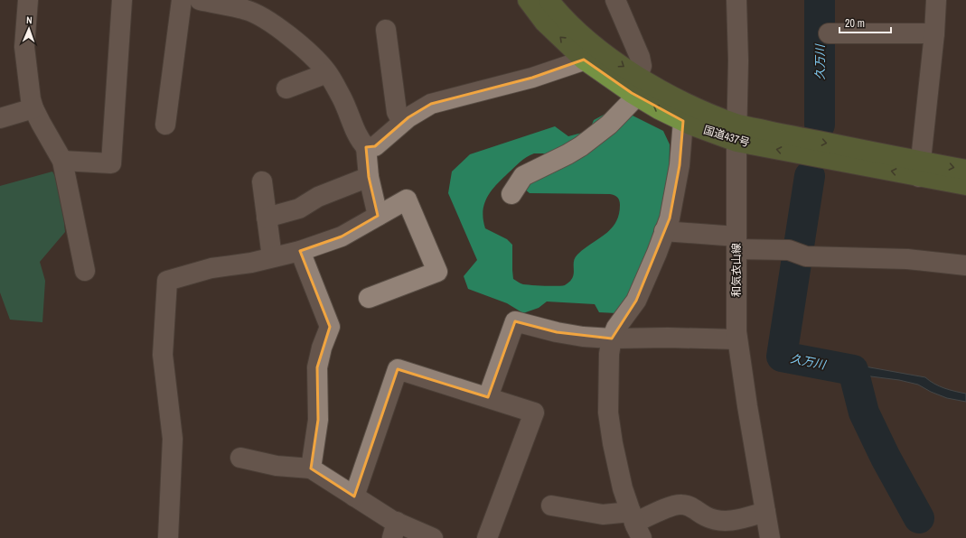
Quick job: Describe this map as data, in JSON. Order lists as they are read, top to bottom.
{
  "streets": {
    "highway": ["国道437号"],
    "street": ["和気衣山線"]
  },
  "crossings": [
    ["国道437号", "和気衣山線"]
  ],
  "water": ["久万川"],
  "scale_bar": "20 m",
  "north": "top"
}
